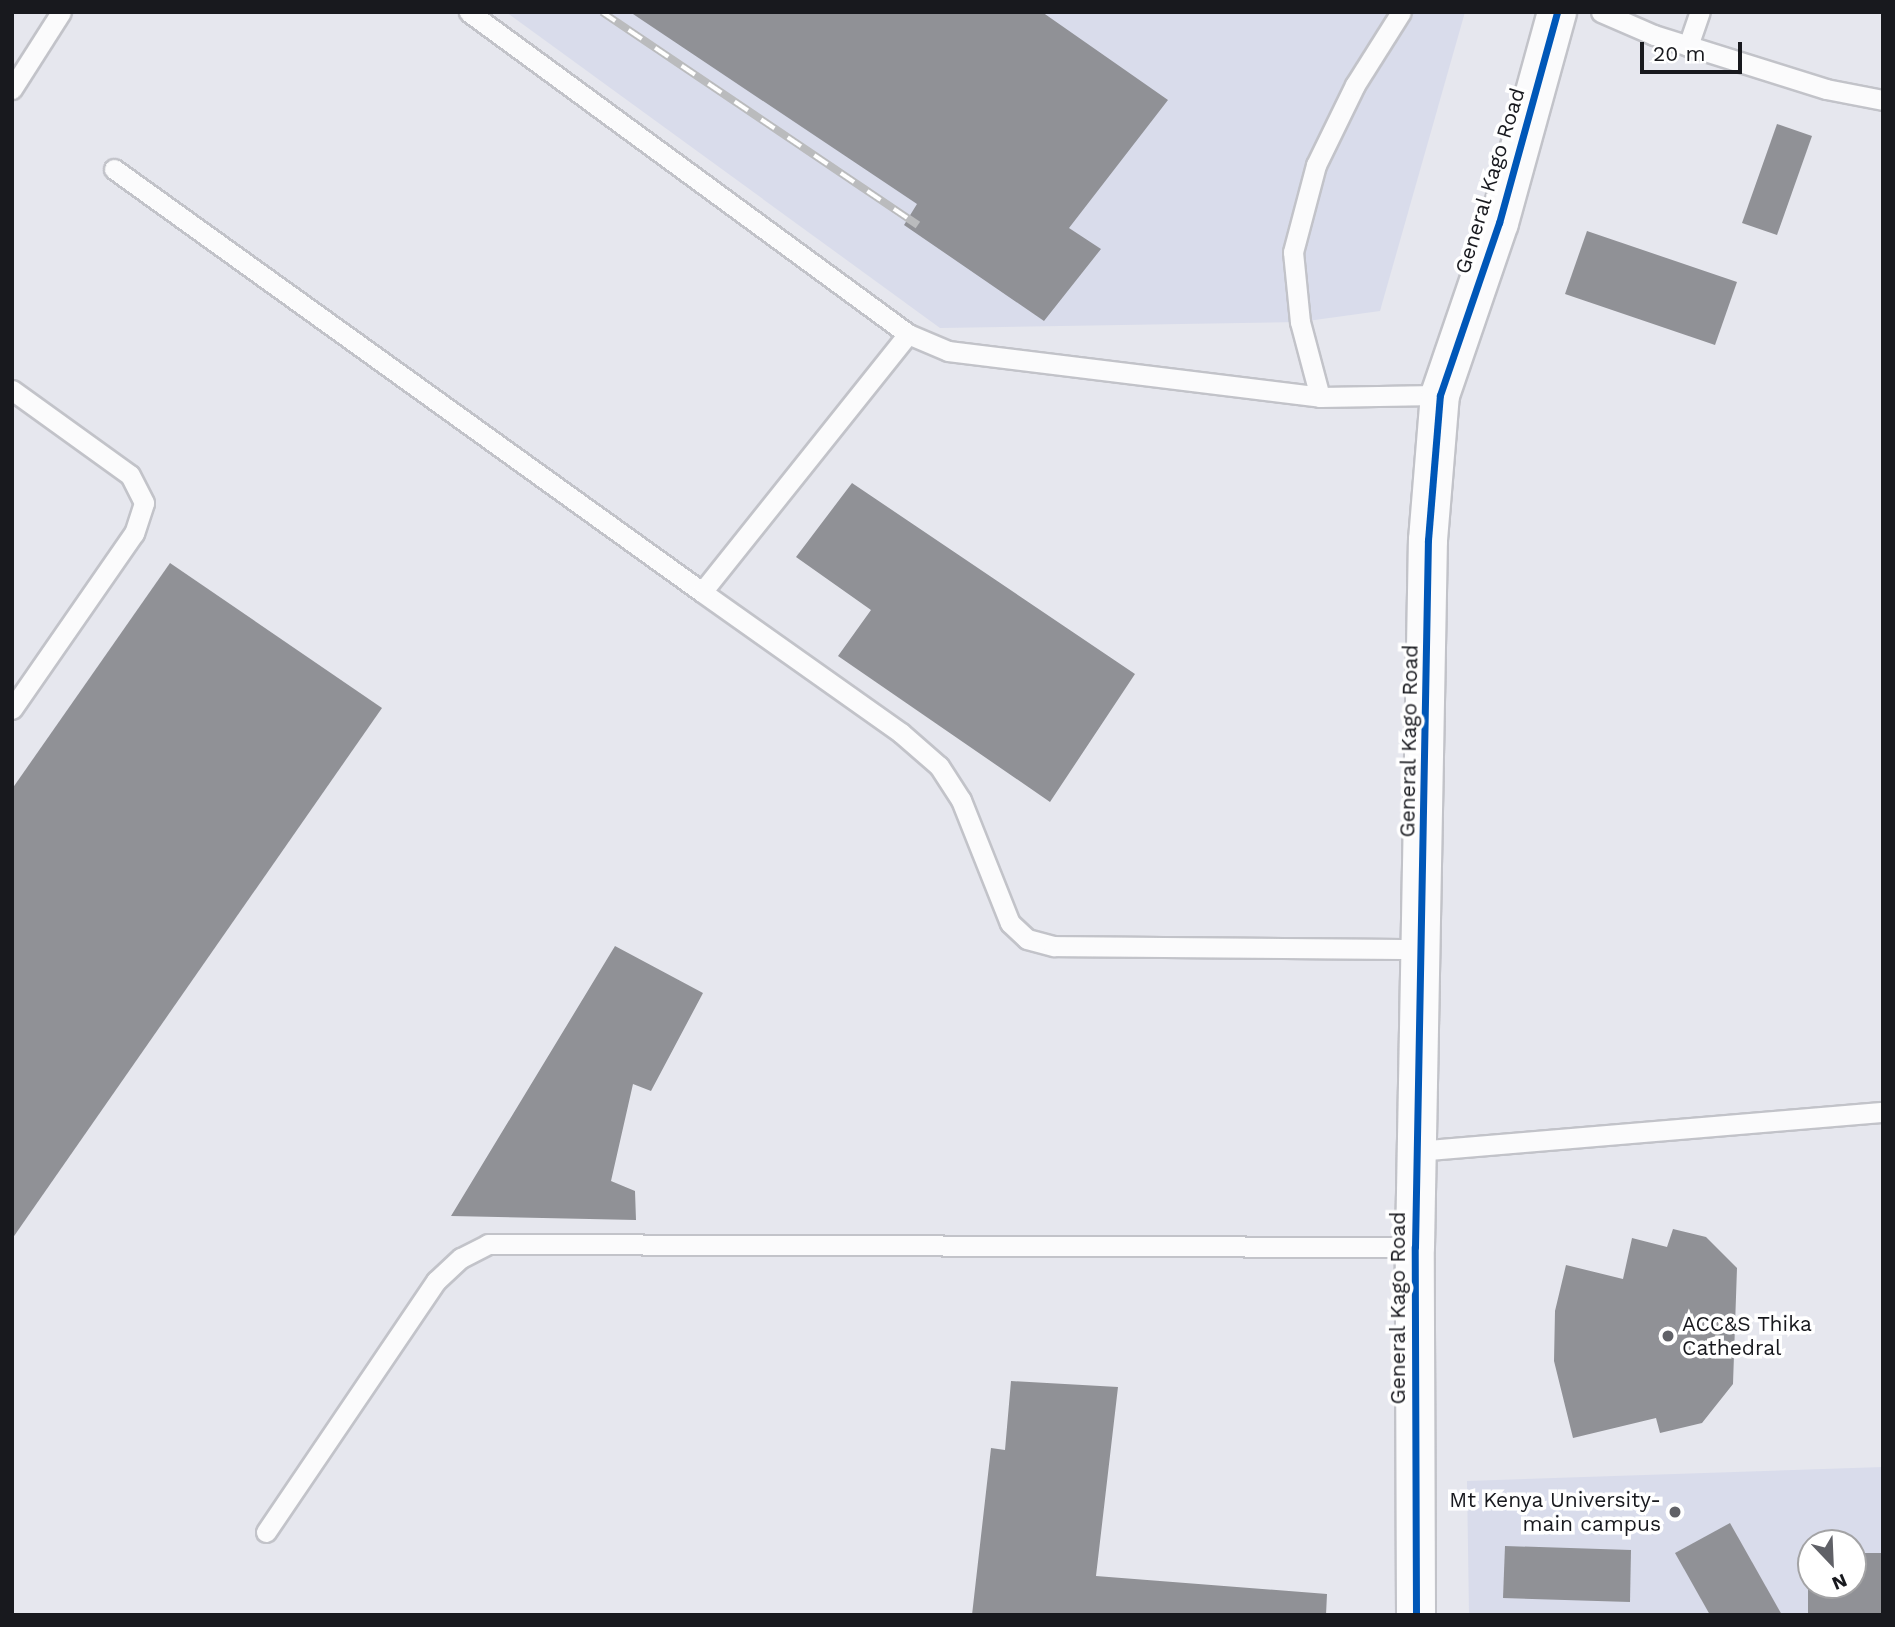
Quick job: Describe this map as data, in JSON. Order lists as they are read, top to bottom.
{
  "streets": {
    "street": ["General Kago Road"]
  },
  "places": ["ACC&S Thika Cathedral", "Mt Kenya University- main campus"],
  "scale_bar": "20 m",
  "north": "bottom right"
}
